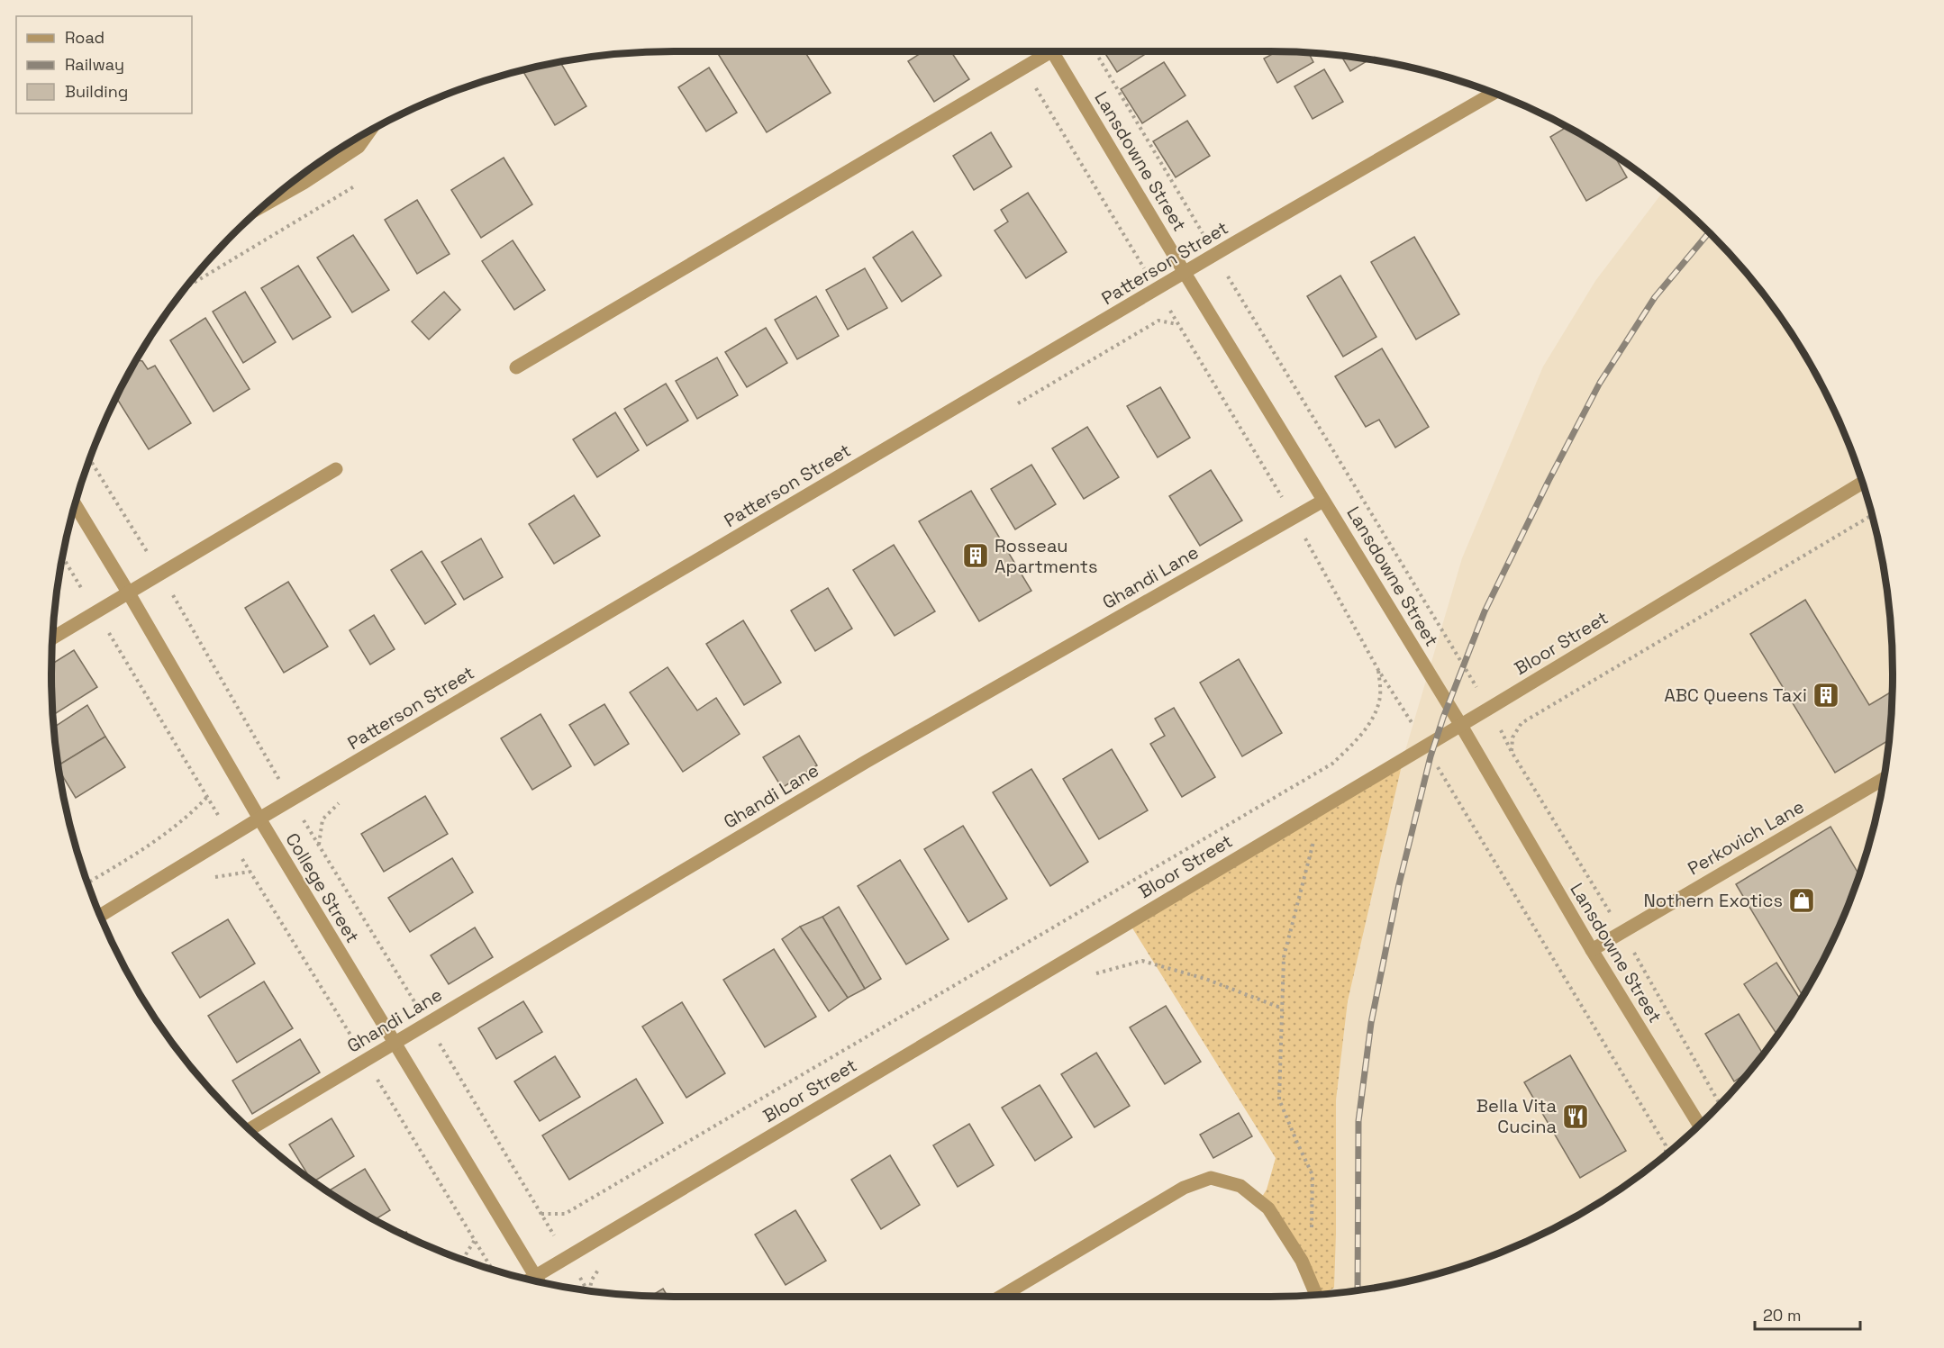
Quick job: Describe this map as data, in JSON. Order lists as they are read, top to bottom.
{
  "streets": {
    "street": [
      "Lansdowne Street",
      "Patterson Street",
      "Ghandi Lane",
      "Bloor Street",
      "Perkovich Lane",
      "College Street"
    ]
  },
  "crossings": [
    ["Lansdowne Street", "Patterson Street"],
    ["Lansdowne Street", "Ghandi Lane"],
    ["Lansdowne Street", "Bloor Street"],
    ["Lansdowne Street", "Perkovich Lane"],
    ["Patterson Street", "College Street"],
    ["Ghandi Lane", "College Street"],
    ["Bloor Street", "College Street"]
  ],
  "places": {
    "building": ["Rosseau Apartments", "ABC Queens Taxi"],
    "shop": ["Nothern Exotics"],
    "restaurant": ["Bella Vita Cucina"]
  },
  "legend": ["Road", "Railway", "Building"],
  "scale_bar": "20 m"
}
